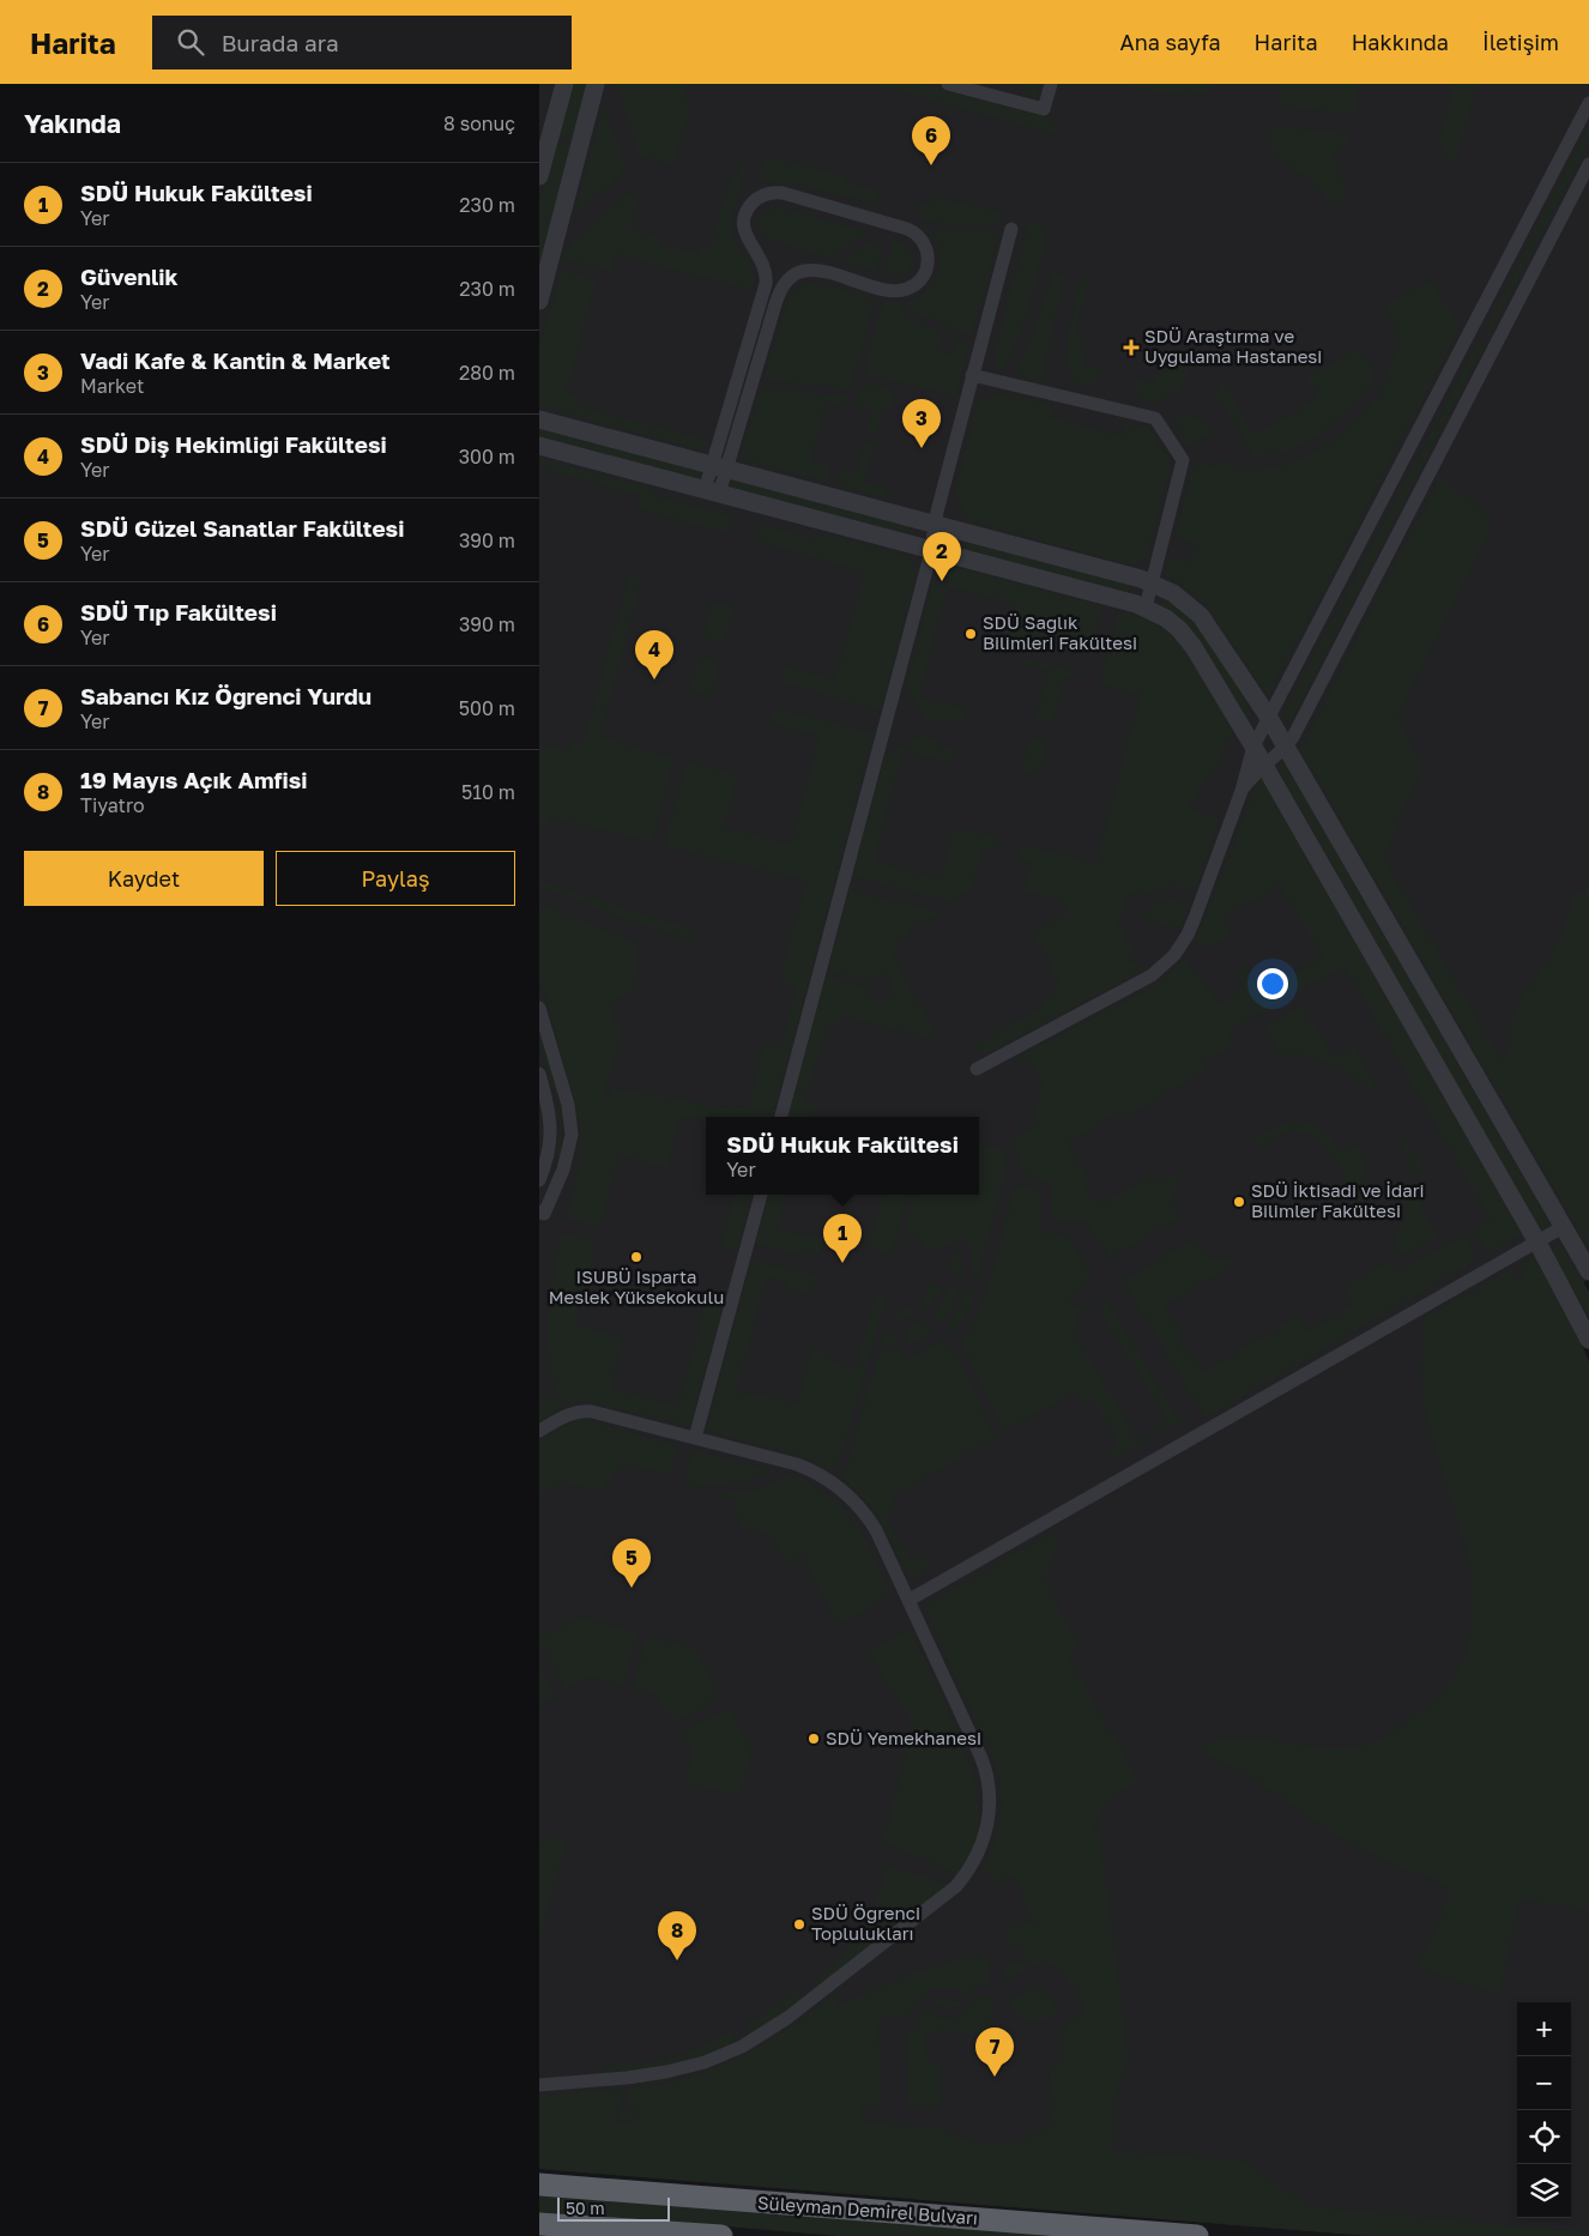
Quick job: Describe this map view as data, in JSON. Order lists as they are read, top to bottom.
{
  "streets": {
    "highway": ["Süleyman Demirel Bulvarı"]
  },
  "places": {
    "health": ["SDÜ Araştırma ve Uygulama Hastanesi"],
    "other": [
      "SDÜ Sağlık Bilimleri Fakültesi",
      "SDÜ İktisadi ve İdari Bilimler Fakültesi",
      "ISUBÜ Isparta Meslek Yüksekokulu",
      "SDÜ Yemekhanesi",
      "SDÜ Öğrenci Toplulukları"
    ]
  },
  "scale_bar": "50 m",
  "page": {
    "header": "Harita",
    "search": "Burada ara",
    "nav": [
      "Ana sayfa",
      "Harita",
      "Hakkında",
      "İletişim"
    ],
    "heading": ["Yakında", "8 sonuç"],
    "pins": [
      "6",
      "3",
      "2",
      "4",
      "1",
      "5",
      "8",
      "7"
    ],
    "list": [
      {
        "mark": "1",
        "name": "SDÜ Hukuk Fakültesi",
        "note": "Yer",
        "value": "230 m"
      },
      {
        "mark": "2",
        "name": "Güvenlik",
        "note": "Yer",
        "value": "230 m"
      },
      {
        "mark": "3",
        "name": "Vadi Kafe & Kantin & Market",
        "note": "Market",
        "value": "280 m"
      },
      {
        "mark": "4",
        "name": "SDÜ Diş Hekimliği Fakültesi",
        "note": "Yer",
        "value": "300 m"
      },
      {
        "mark": "5",
        "name": "SDÜ Güzel Sanatlar Fakültesi",
        "note": "Yer",
        "value": "390 m"
      },
      {
        "mark": "6",
        "name": "SDÜ Tıp Fakültesi",
        "note": "Yer",
        "value": "390 m"
      },
      {
        "mark": "7",
        "name": "Sabancı Kız Öğrenci Yurdu",
        "note": "Yer",
        "value": "500 m"
      },
      {
        "mark": "8",
        "name": "19 Mayıs Açık Amfisi",
        "note": "Tiyatro",
        "value": "510 m"
      }
    ],
    "buttons": ["Kaydet", "Paylaş"],
    "popup": ["SDÜ Hukuk Fakültesi", "Yer"],
    "map_buttons": ["+", "−"],
    "scale": "50 m"
  }
}
